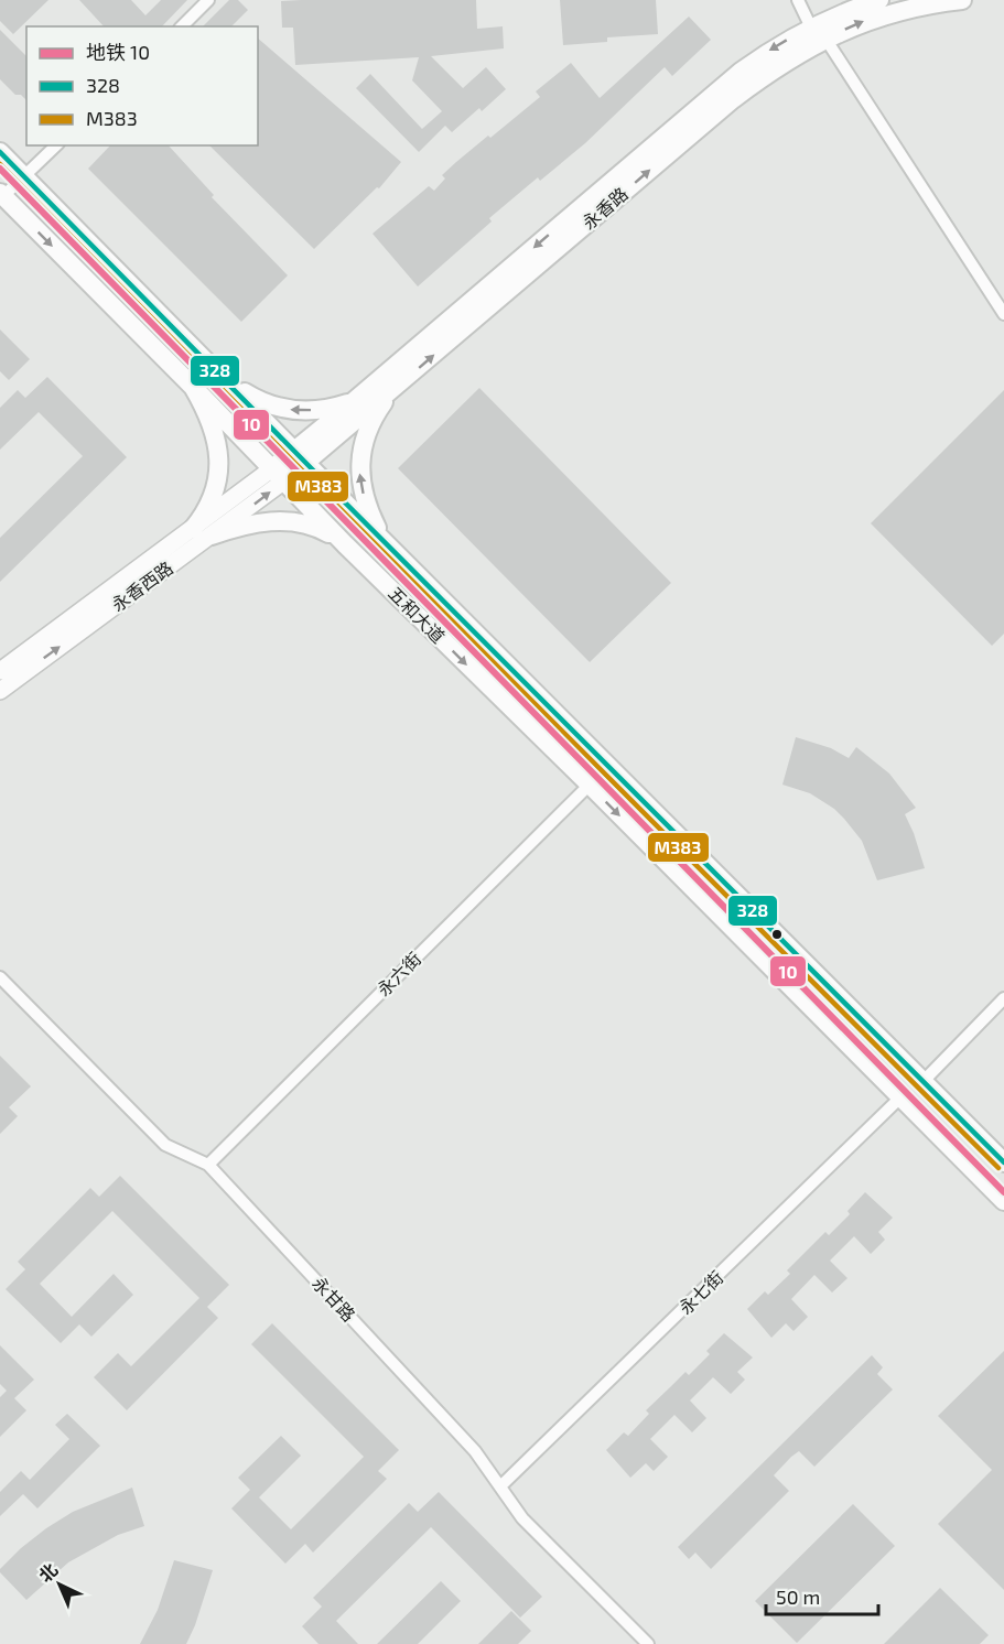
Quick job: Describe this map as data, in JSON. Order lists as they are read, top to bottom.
{
  "streets": {
    "main road": ["永香路", "永香西路", "五和大道"],
    "street": ["永六街", "永七街", "永甘路"]
  },
  "crossings": [
    ["永香路", "永香西路"],
    ["永香路", "五和大道"],
    ["永香西路", "五和大道"],
    ["五和大道", "永六街"],
    ["五和大道", "永七街"],
    ["永六街", "永甘路"],
    ["永七街", "永甘路"]
  ],
  "lines": ["transit line 328", "transit line M383", "metro line 10"],
  "legend": ["地铁 10", "328", "M383"],
  "scale_bar": "50 m",
  "north": "top left"
}
